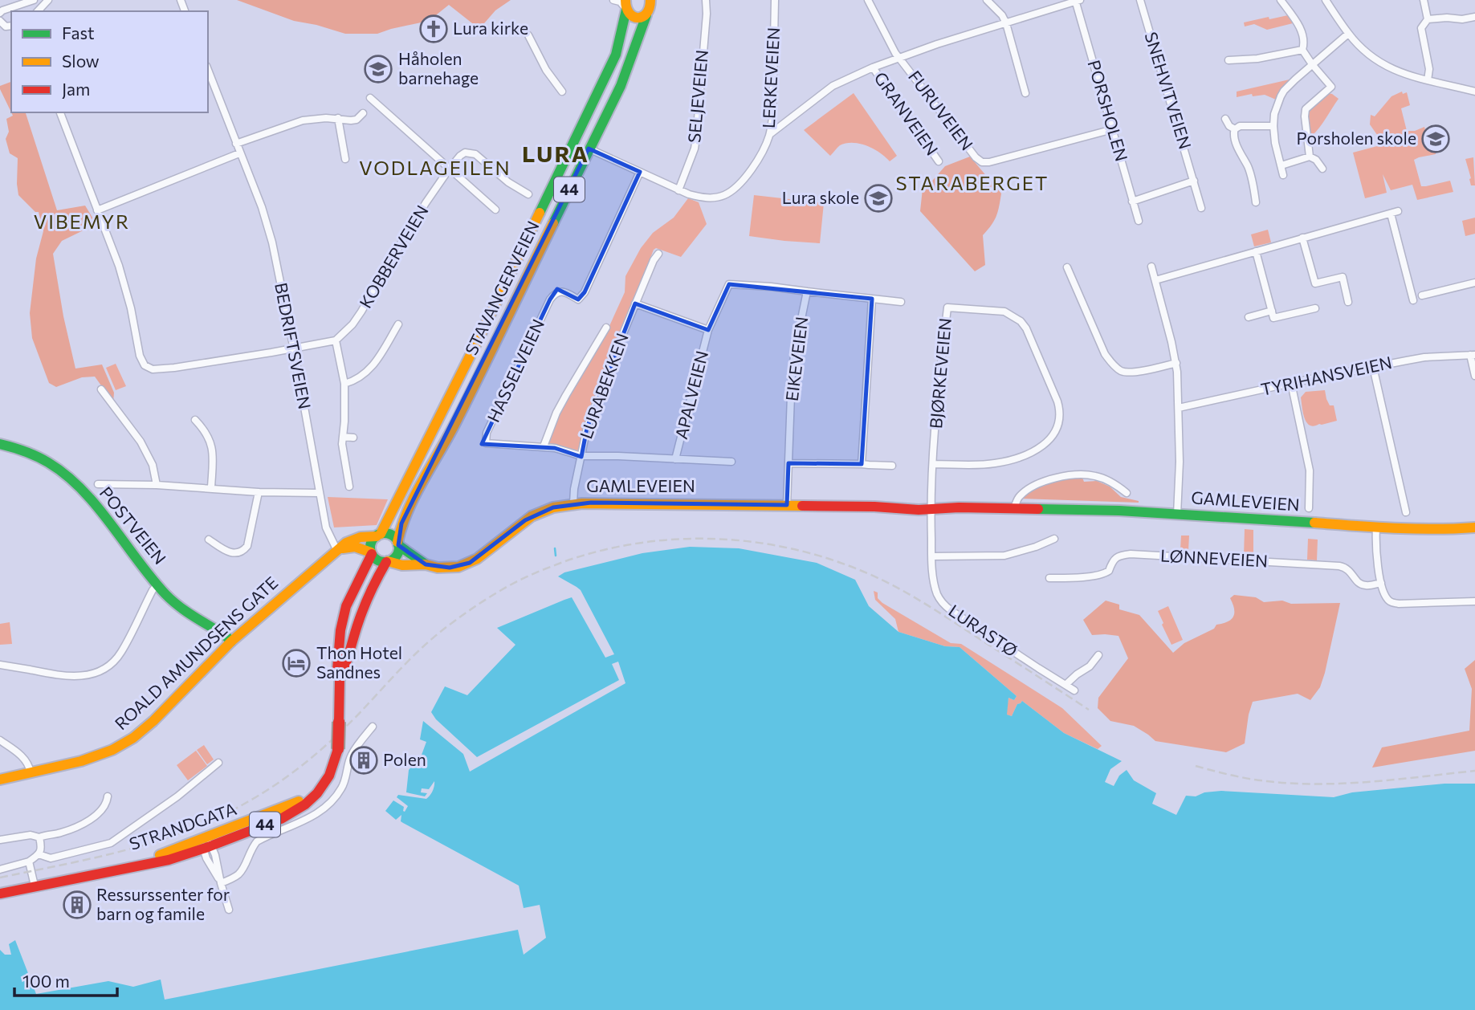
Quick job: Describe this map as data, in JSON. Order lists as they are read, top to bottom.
{
  "streets": {
    "main road": [
      "44",
      "STAVANGERVEIEN",
      "GAMLEVEIEN",
      "POSTVEIEN",
      "ROALD AMUNDSENS GATE",
      "STRANDGATA"
    ],
    "street": [
      "LERKEVEIEN",
      "SNEHVITVEIEN",
      "SELJEVEIEN",
      "FURUVEIEN",
      "PORSHOLEN",
      "GRANVEIEN",
      "KOBBERVEIEN",
      "BEDRIFTSVEIEN",
      "EIKEVEIEN",
      "HASSELVEIEN",
      "BJØRKEVEIEN",
      "TYRIHANSVEIEN",
      "LURABEKKEN",
      "APALVEIEN",
      "LØNNEVEIEN",
      "LURASTØ"
    ]
  },
  "crossings": [
    ["LERKEVEIEN", "SELJEVEIEN"],
    ["LERKEVEIEN", "GRANVEIEN"],
    ["LERKEVEIEN", "STAVANGERVEIEN"],
    ["LERKEVEIEN", "HASSELVEIEN"],
    ["FURUVEIEN", "PORSHOLEN"],
    ["FURUVEIEN", "GRANVEIEN"],
    ["PORSHOLEN", "GRANVEIEN"],
    ["STAVANGERVEIEN", "GAMLEVEIEN"],
    ["STAVANGERVEIEN", "ROALD AMUNDSENS GATE"],
    ["STAVANGERVEIEN", "STRANDGATA"],
    ["BEDRIFTSVEIEN", "ROALD AMUNDSENS GATE"],
    ["EIKEVEIEN", "APALVEIEN"],
    ["EIKEVEIEN", "GAMLEVEIEN"],
    ["HASSELVEIEN", "LURABEKKEN"],
    ["HASSELVEIEN", "APALVEIEN"],
    ["BJØRKEVEIEN", "GAMLEVEIEN"],
    ["BJØRKEVEIEN", "LURASTØ"],
    ["LURABEKKEN", "APALVEIEN"],
    ["LURABEKKEN", "GAMLEVEIEN"],
    ["GAMLEVEIEN", "LURASTØ"],
    ["GAMLEVEIEN", "ROALD AMUNDSENS GATE"],
    ["POSTVEIEN", "ROALD AMUNDSENS GATE"]
  ],
  "districts": [
    "LURA",
    "VODLAGEILEN",
    "STARABERGET",
    "VIBEMYR"
  ],
  "places": {
    "church": ["Lura kirke"],
    "school or university": ["Håholen barnehage", "Porsholen skole", "Lura skole"],
    "hotel": ["Thon Hotel Sandnes"],
    "building": ["Polen", "Ressurssenter for barn og famile"]
  },
  "legend": ["Fast", "Slow", "Jam"],
  "scale_bar": "100 m"
}
